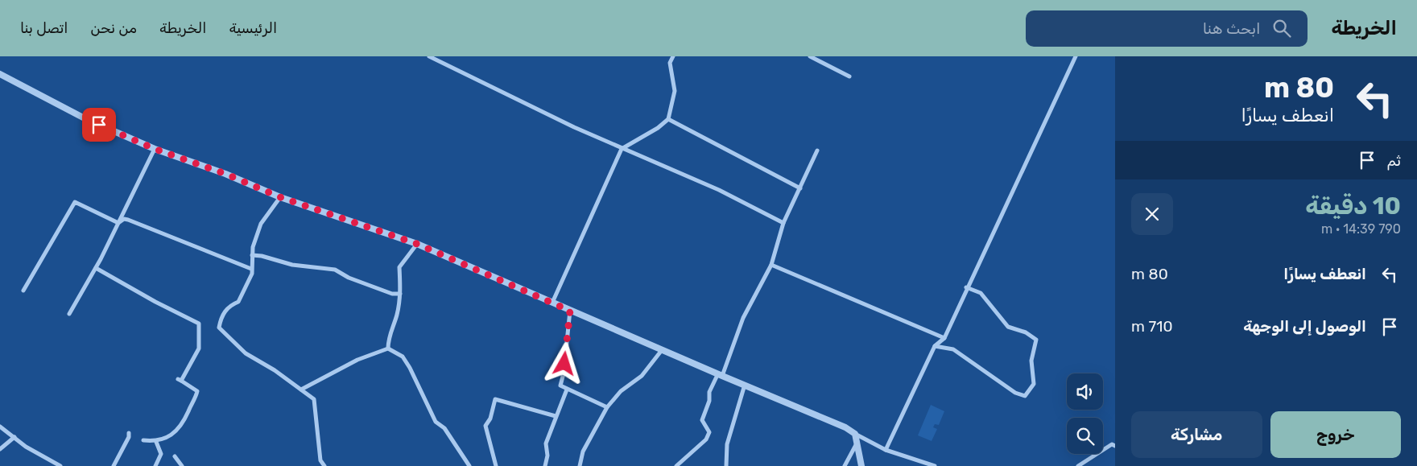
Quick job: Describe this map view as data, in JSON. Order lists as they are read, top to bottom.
{
  "page": {
    "header": "الخريطة",
    "search": "ابحث هنا",
    "nav": [
      "الرئيسية",
      "الخريطة",
      "من نحن",
      "اتصل بنا"
    ],
    "turn": ["80 m", "انعطف يسارًا"],
    "then": "ثم",
    "heading": ["10 دقيقة", "790 m · 14:39"],
    "list": [
      {
        "name": "انعطف يسارًا",
        "value": "80 m"
      },
      {
        "name": "الوصول إلى الوجهة",
        "value": "710 m"
      }
    ],
    "buttons": ["خروج", "مشاركة"]
  }
}
